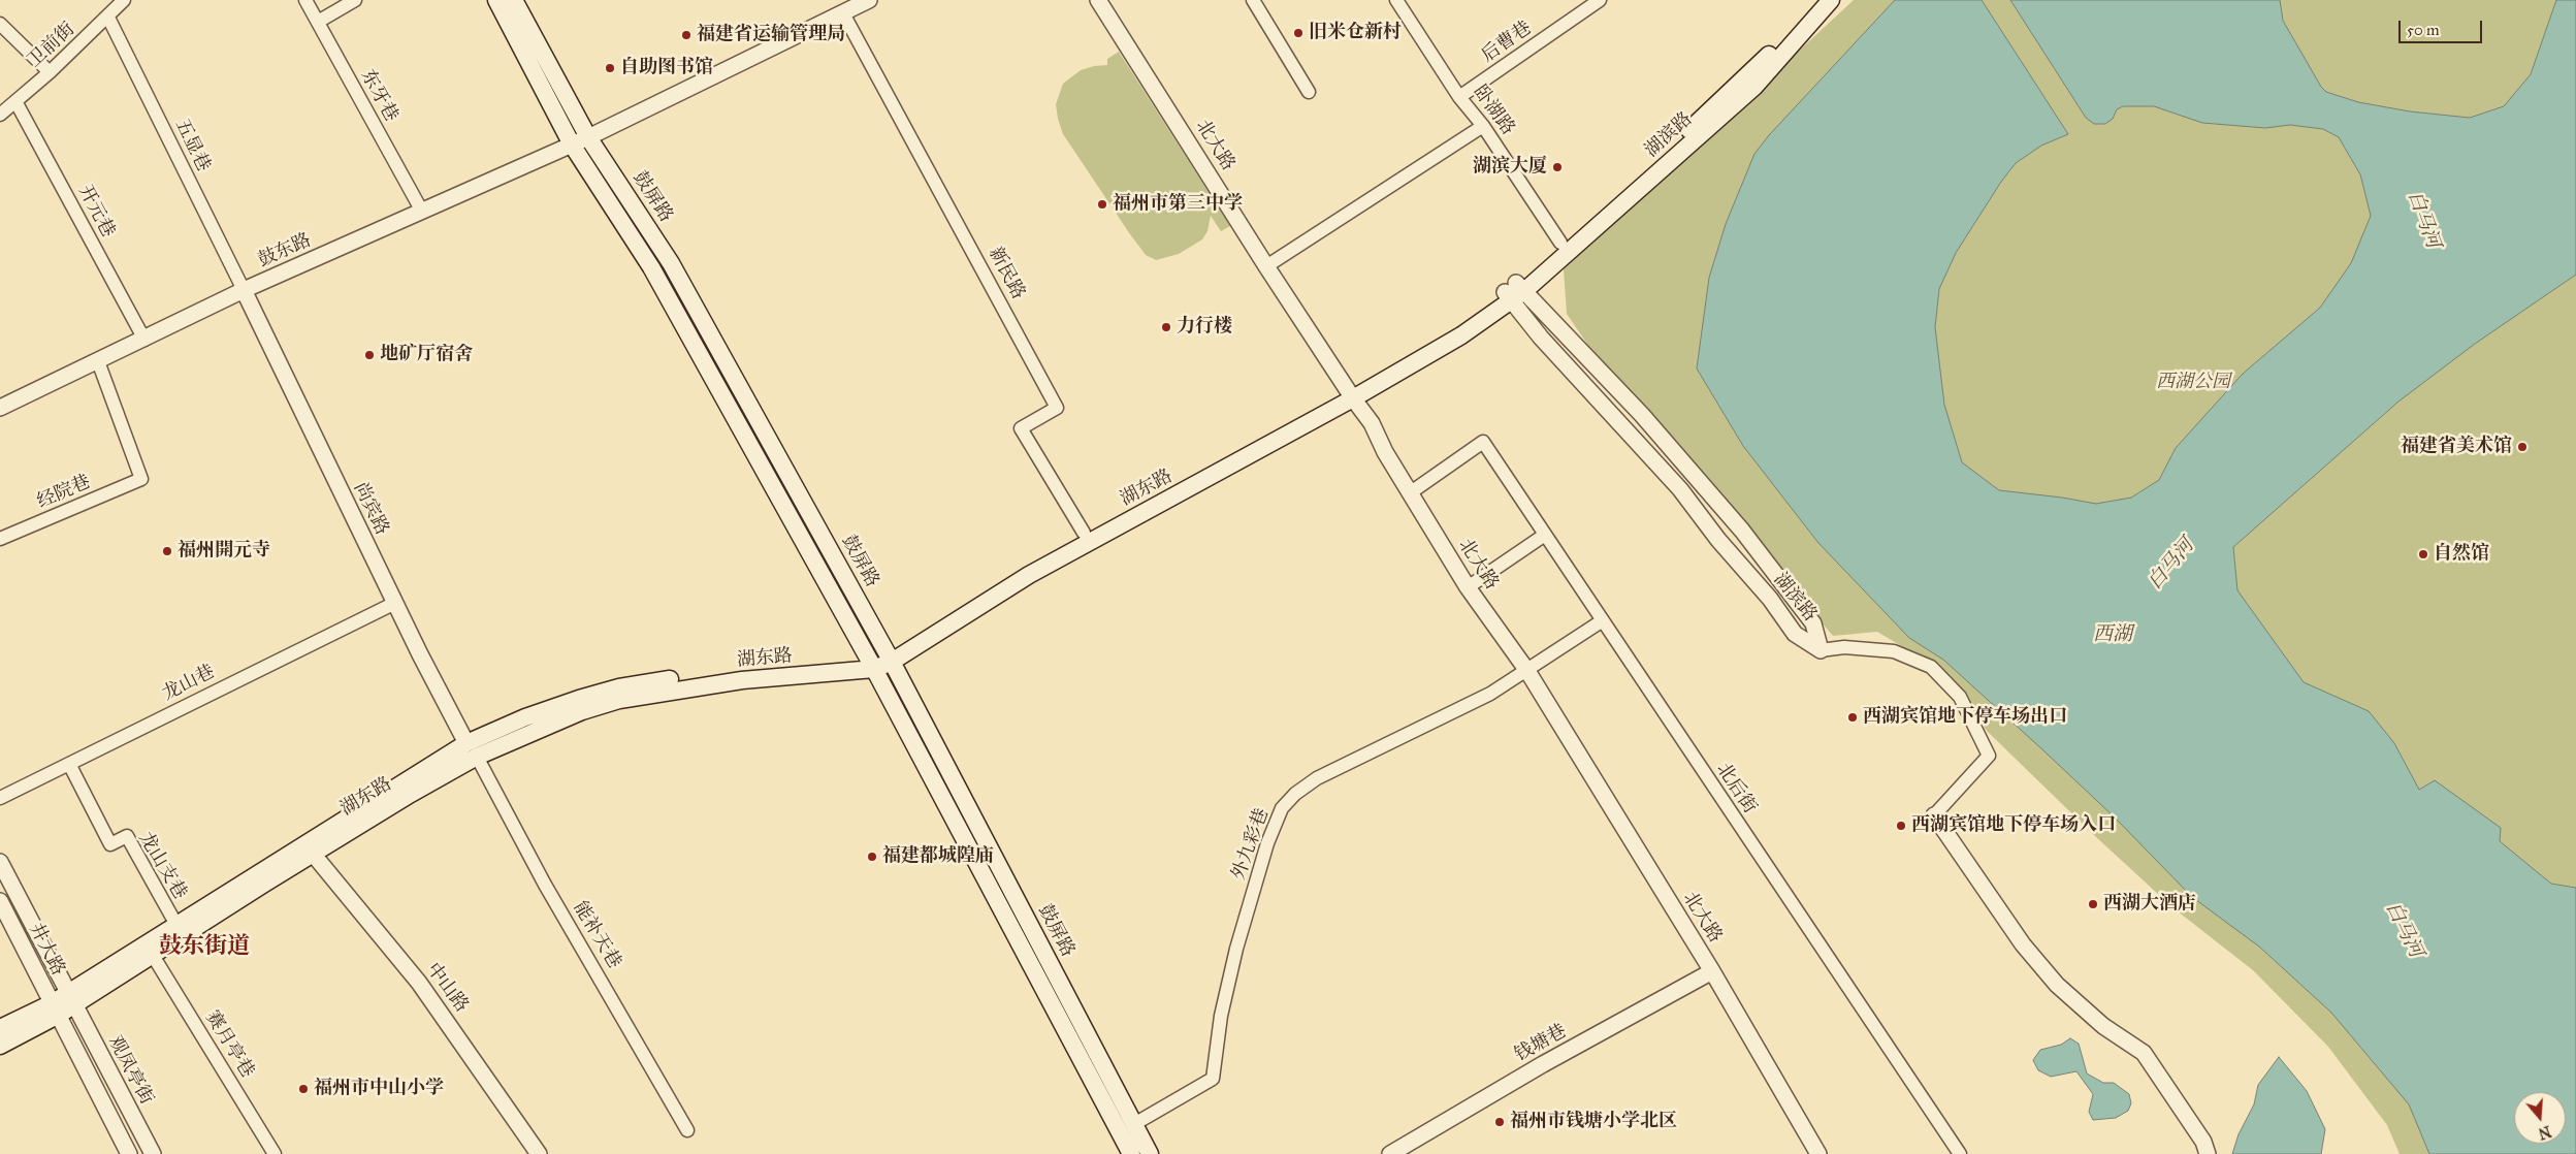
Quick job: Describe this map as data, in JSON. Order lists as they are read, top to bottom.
{
  "streets": {
    "main road": ["湖滨路", "鼓屏路", "湖东路"],
    "street": [
      "后曹巷",
      "卫前街",
      "东牙巷",
      "卧湖路",
      "五显巷",
      "北大路",
      "开元巷",
      "鼓东路",
      "新民路",
      "经院巷",
      "尚宾路",
      "龙山巷",
      "北后街",
      "外九彩巷",
      "龙山支巷",
      "能补天巷",
      "井大路",
      "中山路",
      "钱塘巷",
      "赛月亭巷",
      "观凤亭街"
    ]
  },
  "crossings": [
    ["后曹巷", "卧湖路"],
    ["卫前街", "五显巷"],
    ["卫前街", "开元巷"],
    ["东牙巷", "鼓东路"],
    ["卧湖路", "湖滨路"],
    ["湖滨路", "湖东路"],
    ["五显巷", "鼓东路"],
    ["五显巷", "尚宾路"],
    ["北大路", "湖东路"],
    ["北大路", "北后街"],
    ["北大路", "外九彩巷"],
    ["北大路", "钱塘巷"],
    ["鼓屏路", "鼓东路"],
    ["鼓屏路", "湖东路"],
    ["鼓屏路", "外九彩巷"],
    ["开元巷", "鼓东路"],
    ["鼓东路", "新民路"],
    ["鼓东路", "经院巷"],
    ["鼓东路", "尚宾路"],
    ["新民路", "湖东路"],
    ["湖东路", "尚宾路"],
    ["湖东路", "龙山支巷"],
    ["湖东路", "能补天巷"],
    ["湖东路", "井大路"],
    ["湖东路", "中山路"],
    ["湖东路", "赛月亭巷"],
    ["湖东路", "观凤亭街"],
    ["尚宾路", "龙山巷"],
    ["龙山巷", "龙山支巷"],
    ["北后街", "外九彩巷"]
  ],
  "districts": ["鼓东街道"],
  "water": ["白马河", "西湖"],
  "parks": ["西湖公园"],
  "places": [
    "旧米仓新村",
    "福建省运输管理局",
    "自助图书馆",
    "湖滨大厦",
    "福州市第三中学",
    "力行楼",
    "地矿厅宿舍",
    "福建省美术馆",
    "福州開元寺",
    "自然馆",
    "西湖宾馆地下停车场出口",
    "西湖宾馆地下停车场入口",
    "福建都城隍庙",
    "西湖大酒店",
    "福州市中山小学",
    "福州市钱塘小学北区"
  ],
  "scale_bar": "50 m",
  "north": "bottom"
}
